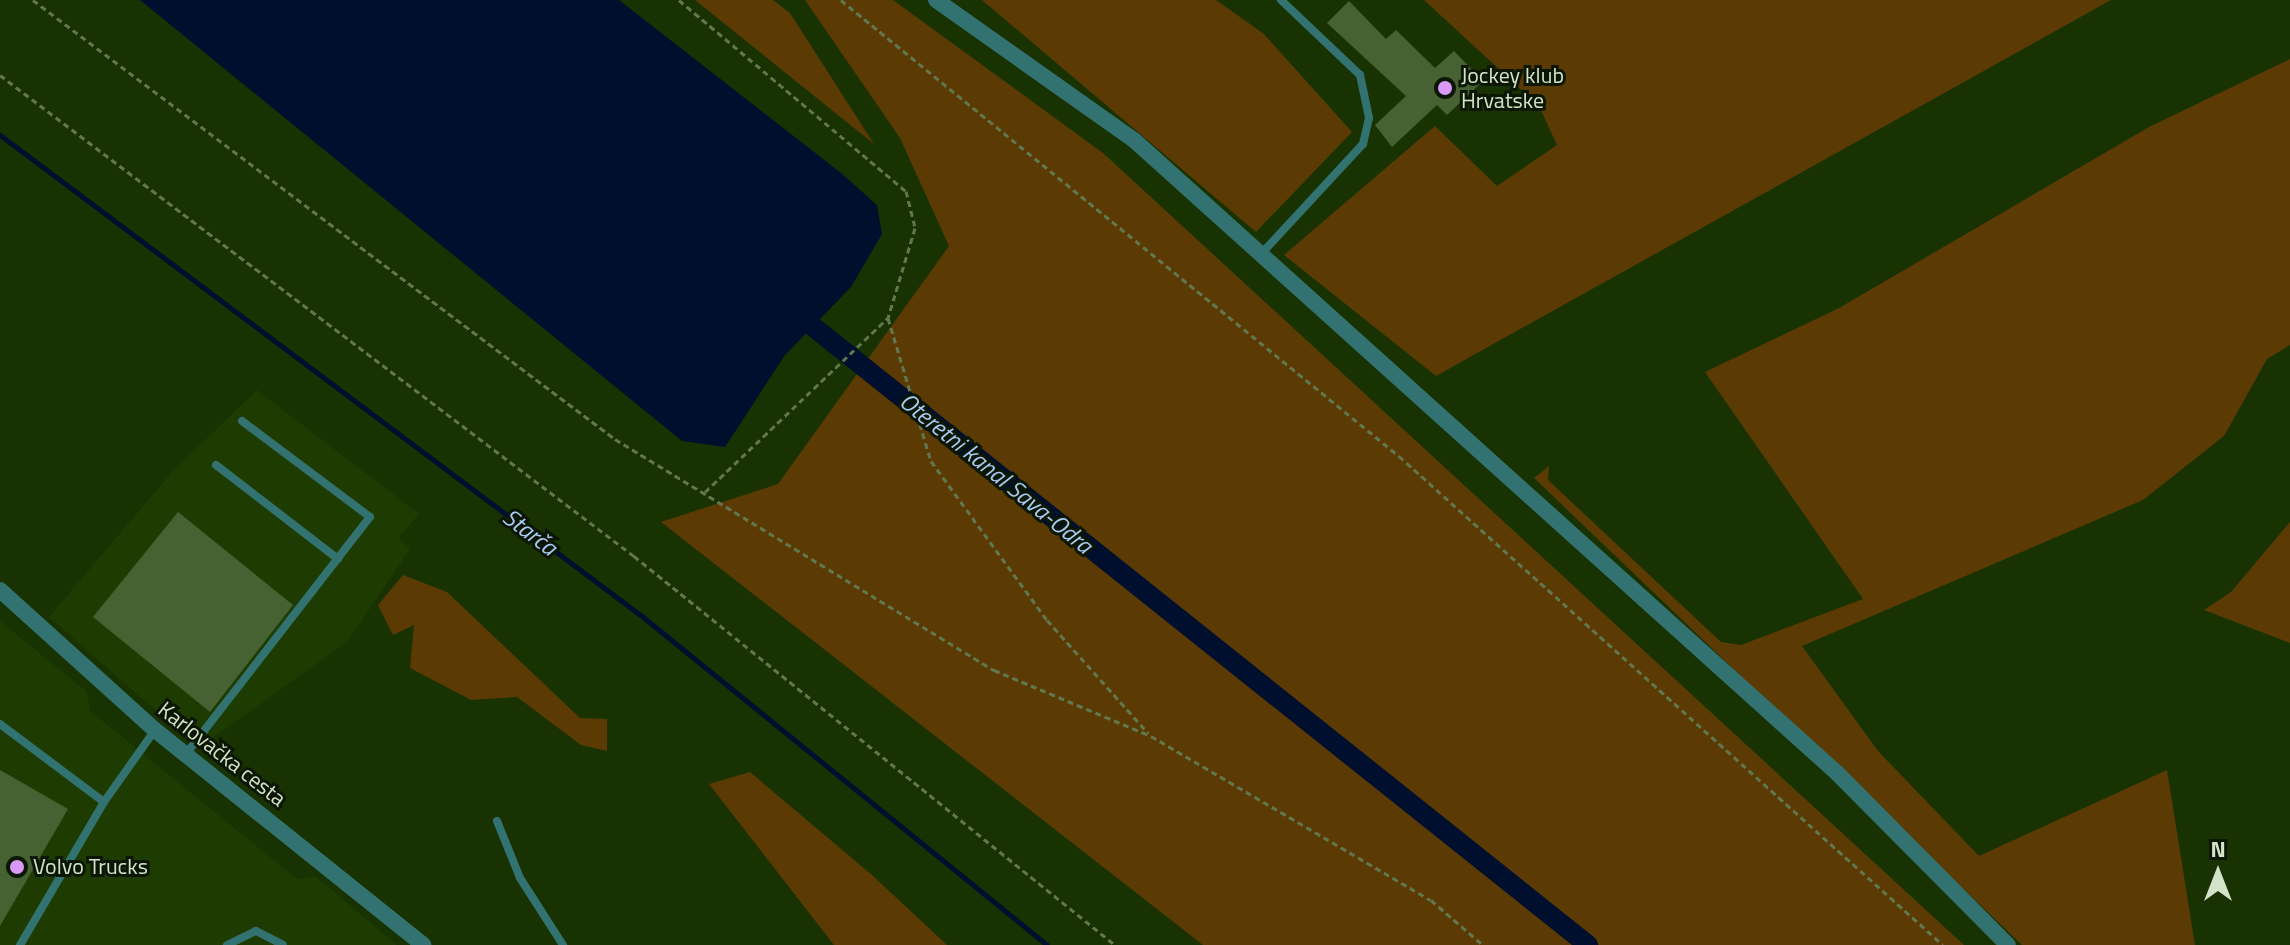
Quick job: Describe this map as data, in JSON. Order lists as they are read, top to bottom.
{
  "streets": {
    "street": ["Karlovačka cesta"]
  },
  "water": ["Oteretni kanal Sava-Odra", "Starča"],
  "places": ["Jockey klub Hrvatske", "Volvo Trucks"],
  "north": "top"
}
